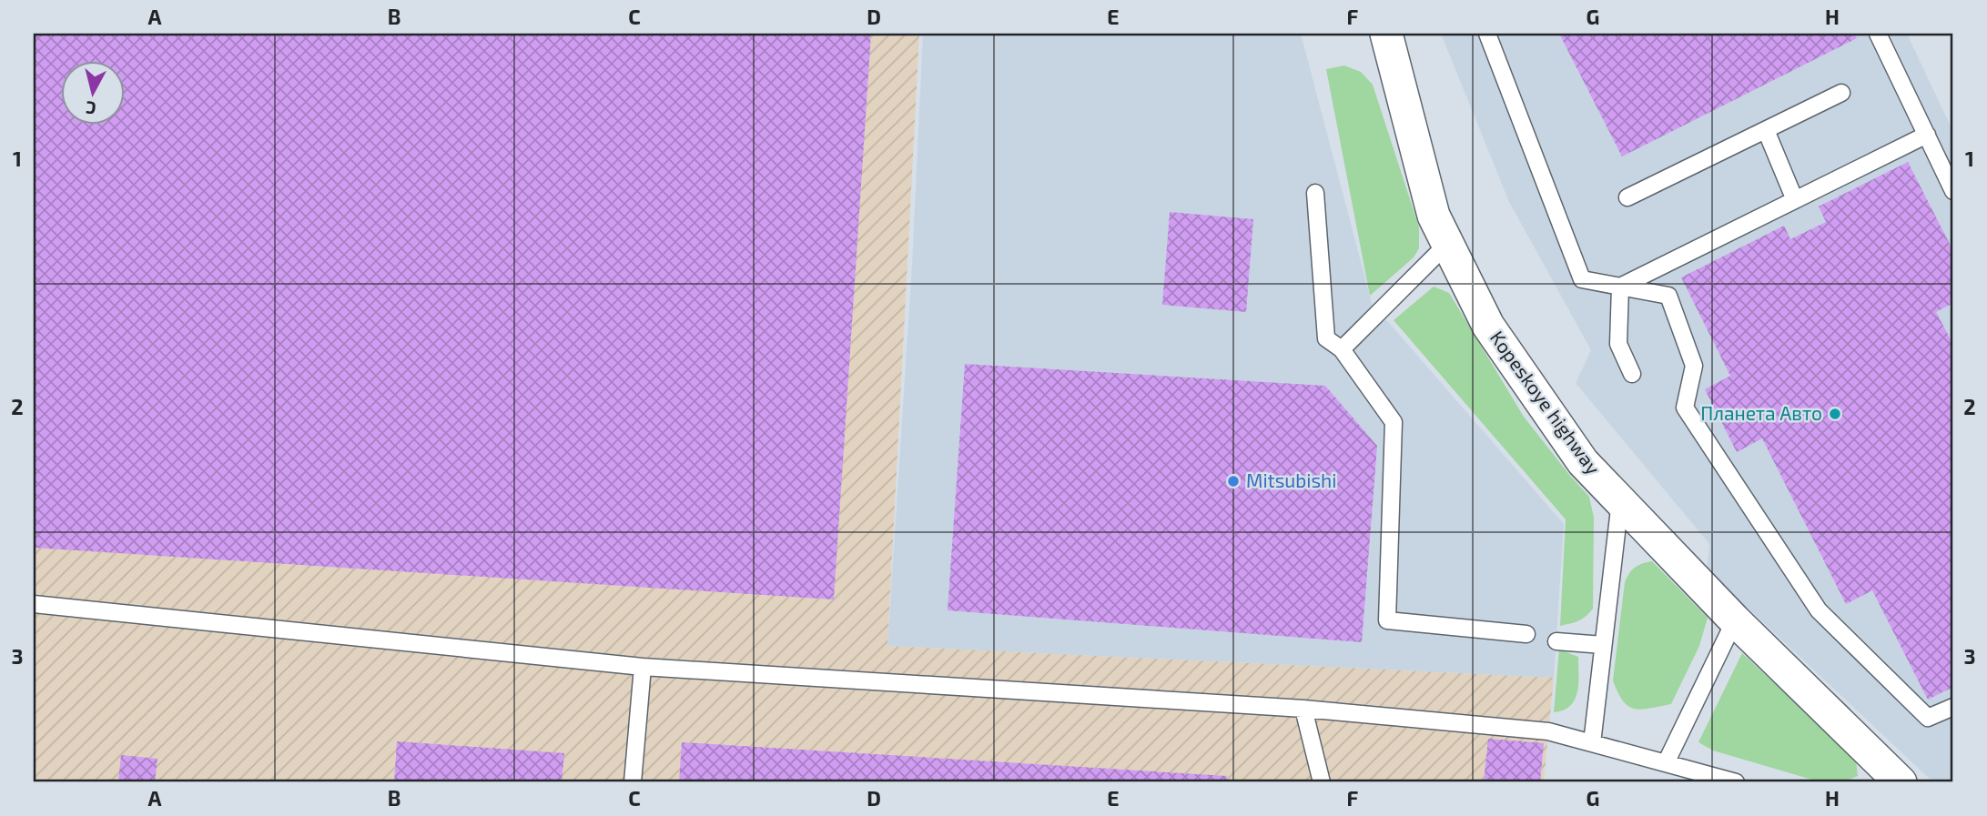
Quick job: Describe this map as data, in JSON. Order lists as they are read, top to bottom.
{
  "streets": {
    "street": ["Kopeskoye highway"]
  },
  "places": ["Планета Авто", "Mitsubishi"],
  "north": "bottom",
  "grid": {
    "columns": [
      "A",
      "B",
      "C",
      "D",
      "E",
      "F",
      "G",
      "H"
    ],
    "rows": ["1", "2", "3"]
  }
}
